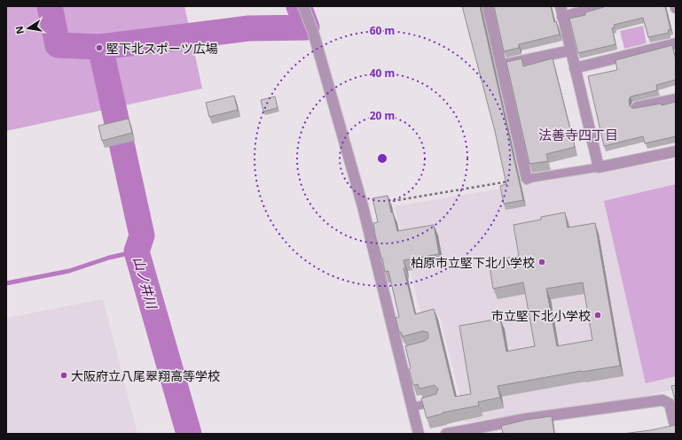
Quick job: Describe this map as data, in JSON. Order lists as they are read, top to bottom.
{
  "districts": ["法善寺四丁目"],
  "water": ["山ノ井川"],
  "places": [
    "堅下北スポーツ広場",
    "柏原市立堅下北小学校",
    "市立堅下北小学校",
    "大阪府立八尾翠翔高等学校"
  ],
  "north": "left",
  "rings": ["60 m", "40 m", "20 m"]
}
